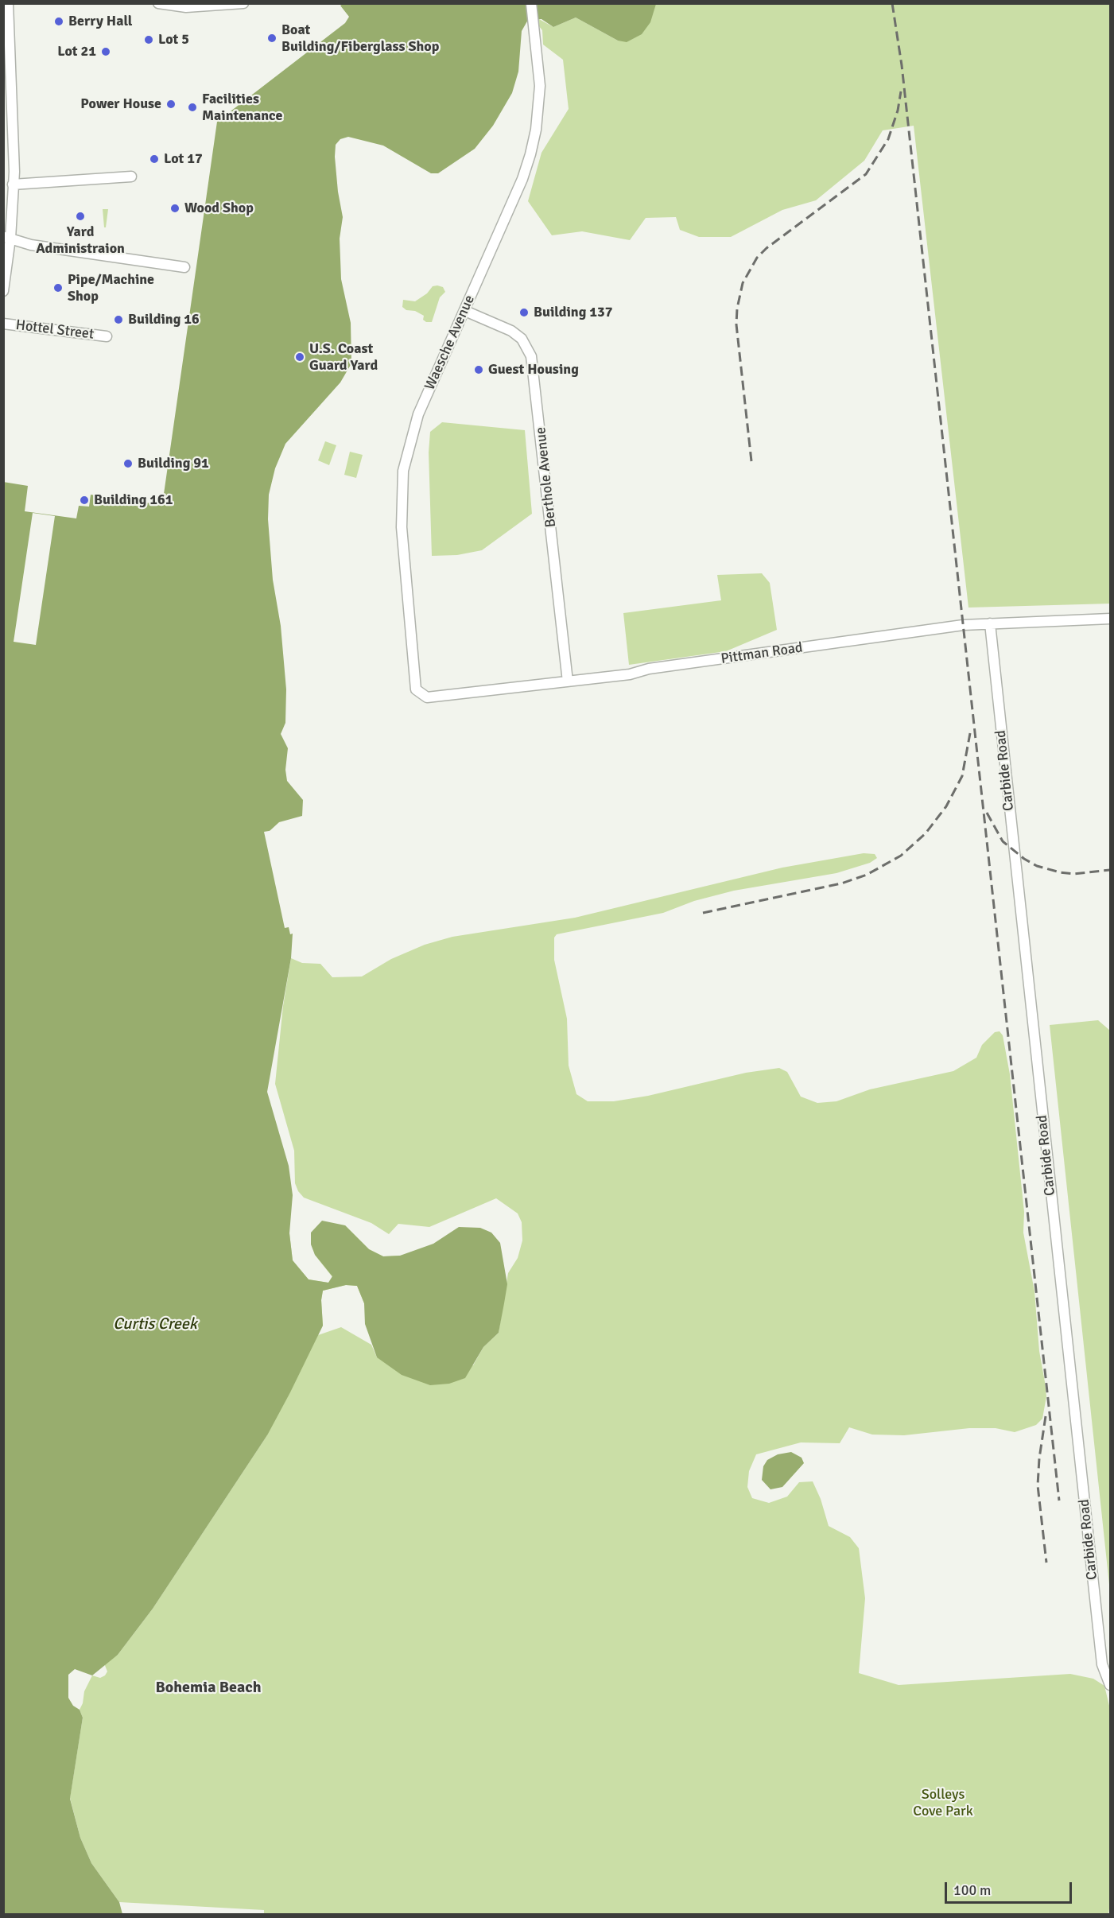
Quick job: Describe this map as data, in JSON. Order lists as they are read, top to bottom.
{
  "streets": {
    "street": [
      "Hottel Street",
      "Waesche Avenue",
      "Berthole Avenue",
      "Pittman Road",
      "Carbide Road"
    ]
  },
  "crossings": [
    ["Waesche Avenue", "Berthole Avenue"],
    ["Waesche Avenue", "Pittman Road"],
    ["Berthole Avenue", "Pittman Road"],
    ["Pittman Road", "Carbide Road"]
  ],
  "districts": ["Bohemia Beach"],
  "water": ["Curtis Creek"],
  "parks": ["Solleys Cove Park"],
  "places": [
    "Berry Hall",
    "Boat Building/Fiberglass Shop",
    "Lot 5",
    "Lot 21",
    "Power House",
    "Facilities Maintenance",
    "Lot 17",
    "Wood Shop",
    "Yard Administraion",
    "Pipe/Machine Shop",
    "Building 137",
    "Building 16",
    "U.S. Coast Guard Yard",
    "Guest Housing",
    "Building 91",
    "Building 161"
  ],
  "scale_bar": "100 m"
}
